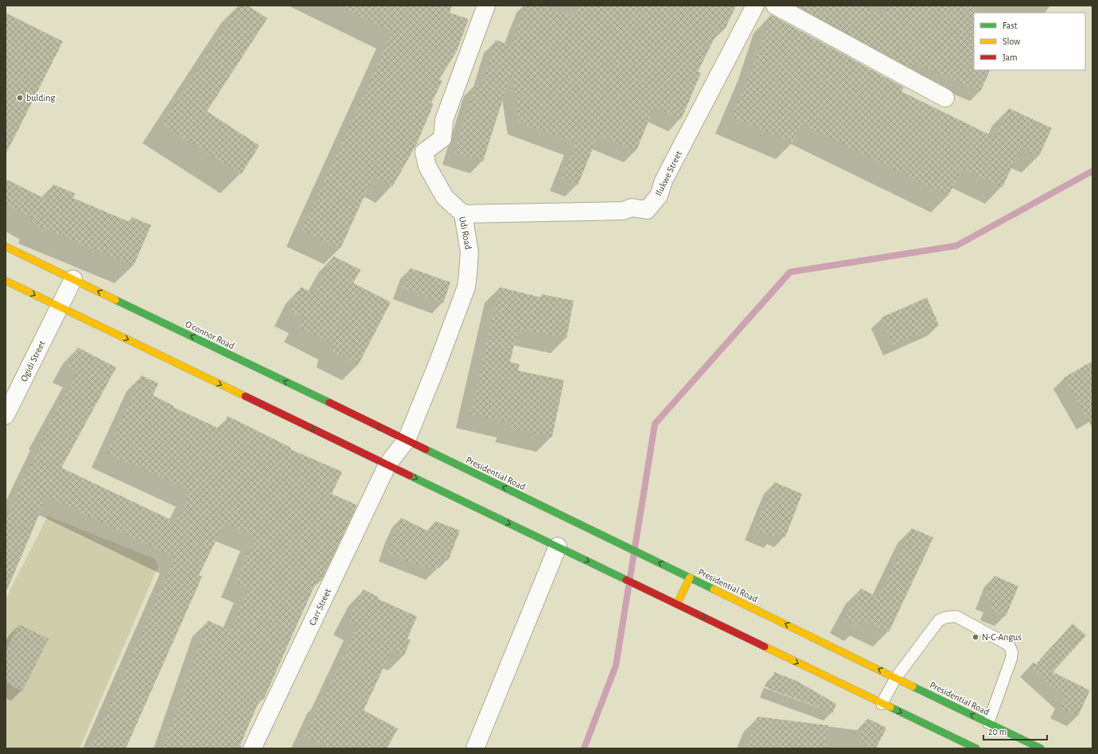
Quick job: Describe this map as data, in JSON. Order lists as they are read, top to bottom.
{
  "streets": {
    "main road": ["O'connor Road", "Presidential Road"],
    "street": [
      "Ilukwe Street",
      "Udi Road",
      "Ogidi Street",
      "Carr Street"
    ]
  },
  "crossings": [
    ["Ilukwe Street", "Udi Road"],
    ["Udi Road", "O'connor Road"],
    ["Udi Road", "Presidential Road"],
    ["Udi Road", "Carr Street"],
    ["O'connor Road", "Ogidi Street"],
    ["O'connor Road", "Presidential Road"]
  ],
  "places": ["bulding", "N-C-Angus"],
  "legend": ["Fast", "Slow", "Jam"],
  "scale_bar": "20 m"
}
